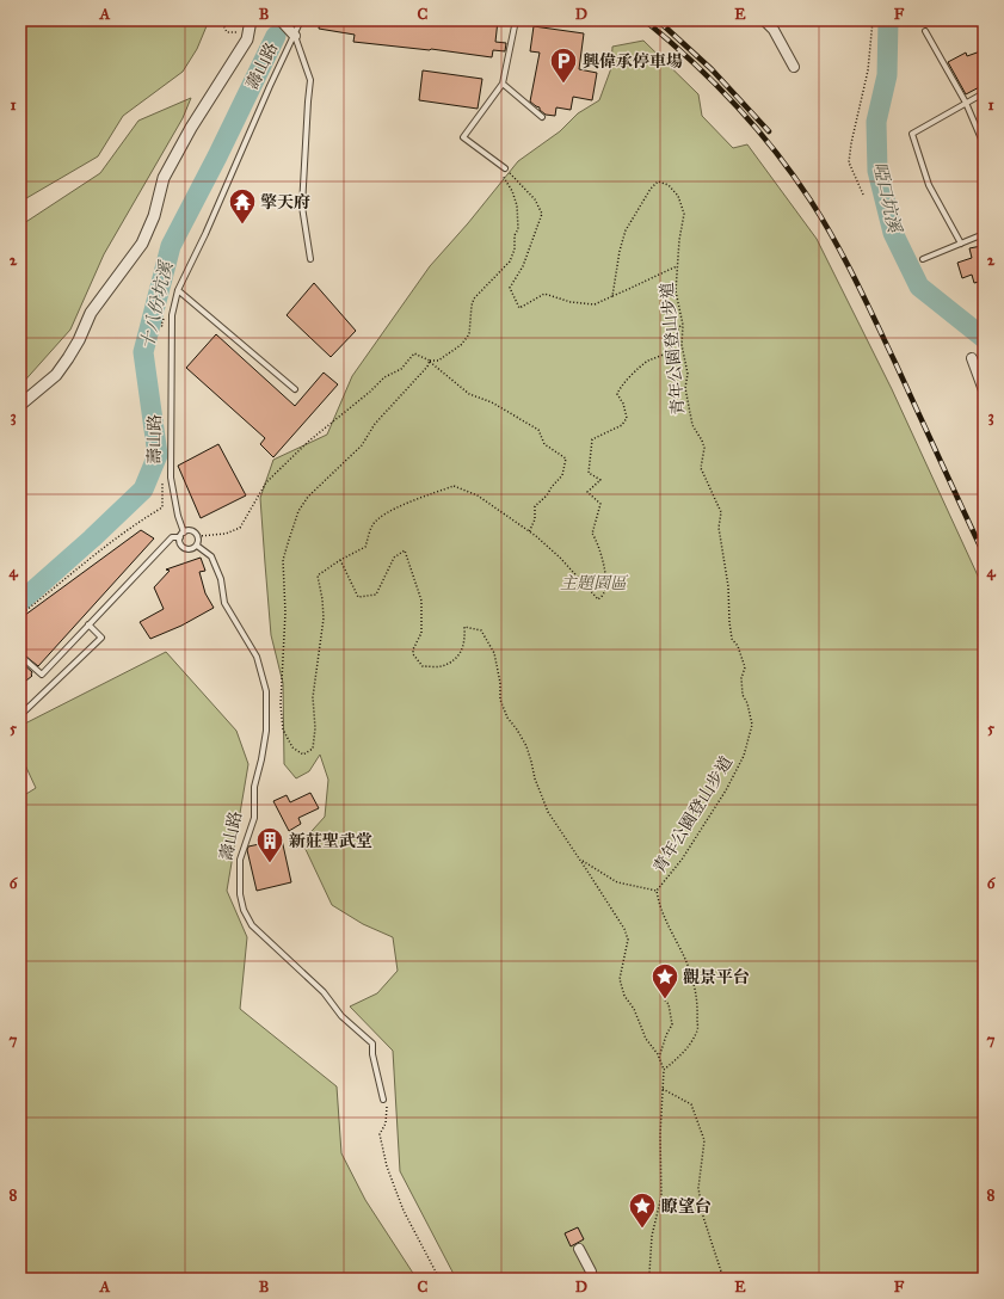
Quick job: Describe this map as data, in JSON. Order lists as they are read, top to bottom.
{
  "streets": {
    "street": ["壽山路"],
    "path": ["青年公園登山步道"]
  },
  "water": ["啞口坑溪", "十八份坑溪"],
  "parks": ["主題園區"],
  "places": {
    "parking": ["興偉承停車場"],
    "temple": ["擎天府"],
    "building": ["新莊聖武堂"],
    "place": ["觀景平台", "瞭望台"]
  },
  "grid": {
    "columns": [
      "A",
      "B",
      "C",
      "D",
      "E",
      "F"
    ],
    "rows": [
      "1",
      "2",
      "3",
      "4",
      "5",
      "6",
      "7",
      "8"
    ]
  }
}
